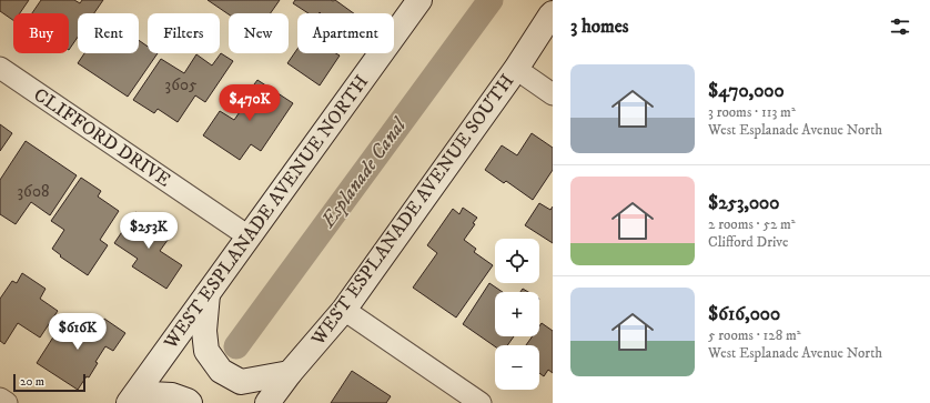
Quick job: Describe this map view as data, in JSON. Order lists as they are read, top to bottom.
{
  "streets": {
    "main road": ["WEST ESPLANADE AVENUE SOUTH", "WEST ESPLANADE AVENUE NORTH"],
    "street": ["CLIFFORD DRIVE"]
  },
  "crossings": [
    ["CLIFFORD DRIVE", "WEST ESPLANADE AVENUE NORTH"]
  ],
  "water": ["Esplanade Canal"],
  "house_numbers": ["3605", "3608"],
  "scale_bar": "20 m",
  "page": {
    "heading": "3 homes",
    "chip": [
      "Buy",
      "Rent",
      "Filters",
      "New",
      "Apartment"
    ],
    "list": [
      {
        "name": "$470,000",
        "note": "3 rooms · 113 m² · West Esplanade Avenue North"
      },
      {
        "name": "$253,000",
        "note": "2 rooms · 52 m² · Clifford Drive"
      },
      {
        "name": "$616,000",
        "note": "5 rooms · 128 m² · West Esplanade Avenue North"
      }
    ],
    "price": ["$470K", "$253K", "$616K"],
    "map_buttons": ["+", "−"],
    "scale": "20 m"
  }
}
